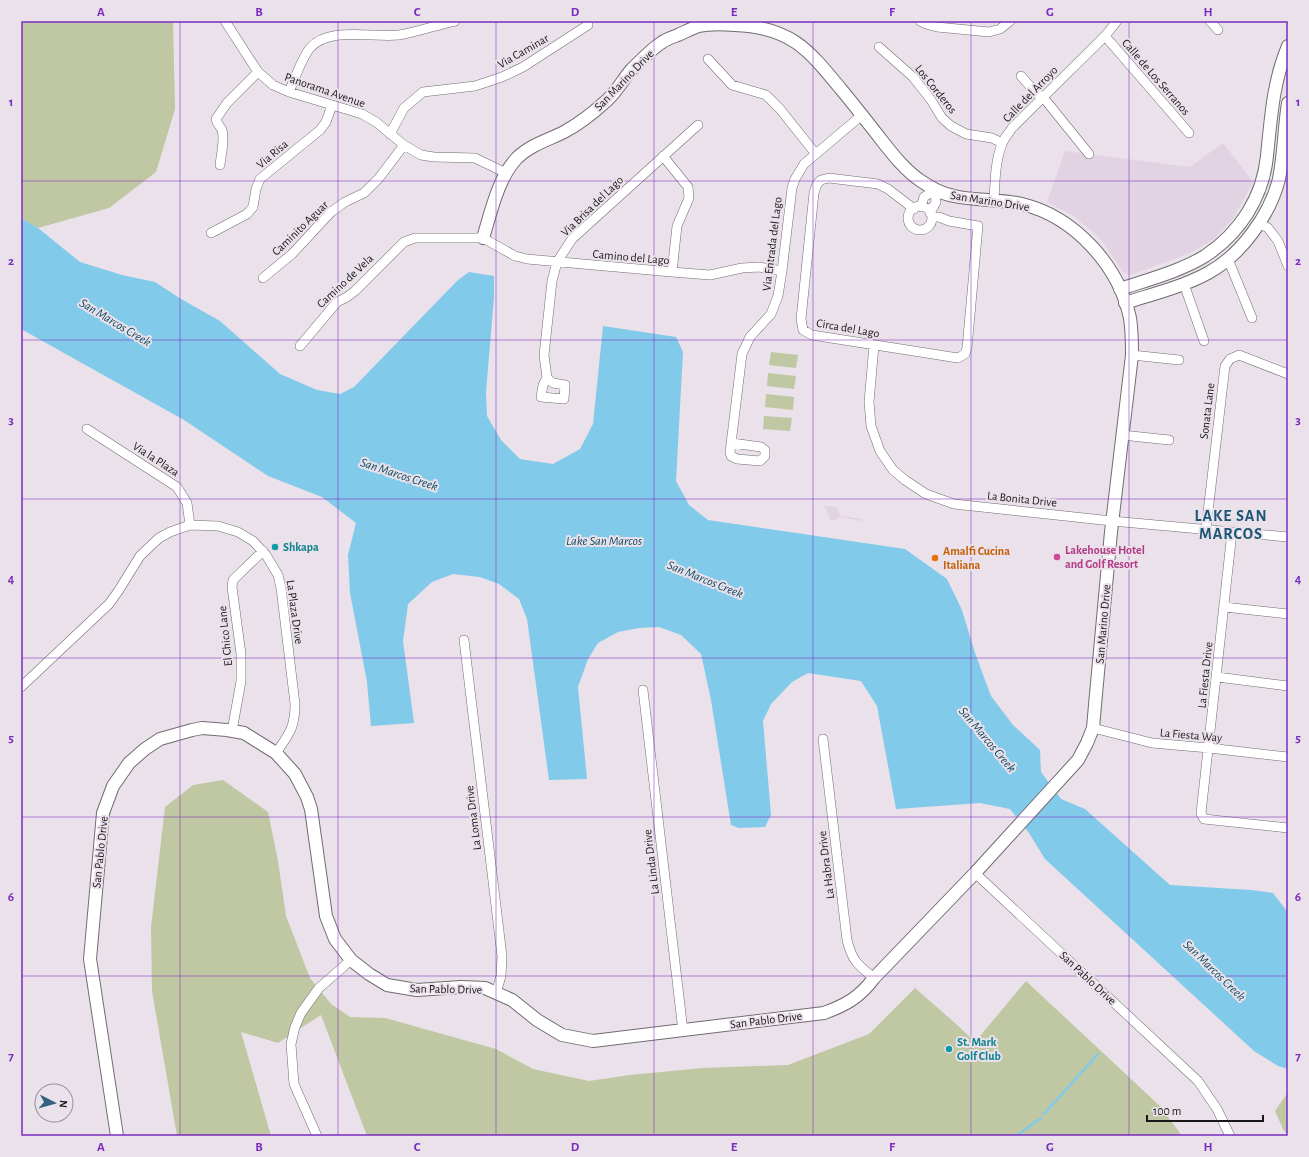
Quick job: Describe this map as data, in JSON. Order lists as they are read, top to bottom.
{
  "streets": {
    "street": [
      "Via Caminar",
      "Calle de Los Serranos",
      "San Marino Drive",
      "Los Corderos",
      "Panorama Avenue",
      "Calle del Arroyo",
      "Via Risa",
      "Via Brisa del Lago",
      "Caminito Aguar",
      "Via Entrada del Lago",
      "Camino del Lago",
      "Camino de Vela",
      "Circa del Lago",
      "Sonata Lane",
      "Via la Plaza",
      "La Bonita Drive",
      "La Plaza Drive",
      "El Chico Lane",
      "La Fiesta Drive",
      "La Fiesta Way",
      "La Loma Drive",
      "San Pablo Drive",
      "La Linda Drive",
      "La Habra Drive"
    ]
  },
  "crossings": [
    ["Via Caminar", "Panorama Avenue"],
    ["Calle de Los Serranos", "Calle del Arroyo"],
    ["San Marino Drive", "Panorama Avenue"],
    ["San Marino Drive", "Calle del Arroyo"],
    ["San Marino Drive", "Via Entrada del Lago"],
    ["San Marino Drive", "Camino del Lago"],
    ["San Marino Drive", "Camino de Vela"],
    ["San Marino Drive", "La Bonita Drive"],
    ["San Marino Drive", "La Fiesta Way"],
    ["San Marino Drive", "San Pablo Drive"],
    ["Los Corderos", "Calle del Arroyo"],
    ["Panorama Avenue", "Via Risa"],
    ["Panorama Avenue", "Caminito Aguar"],
    ["Via Brisa del Lago", "Camino del Lago"],
    ["Via Entrada del Lago", "Camino del Lago"],
    ["Camino del Lago", "Camino de Vela"],
    ["Circa del Lago", "La Bonita Drive"],
    ["Sonata Lane", "La Bonita Drive"],
    ["Via la Plaza", "La Plaza Drive"],
    ["La Bonita Drive", "La Fiesta Drive"],
    ["La Plaza Drive", "El Chico Lane"],
    ["La Plaza Drive", "San Pablo Drive"],
    ["El Chico Lane", "San Pablo Drive"],
    ["La Fiesta Drive", "La Fiesta Way"],
    ["La Loma Drive", "San Pablo Drive"],
    ["San Pablo Drive", "La Linda Drive"],
    ["San Pablo Drive", "La Habra Drive"]
  ],
  "districts": ["LAKE SAN MARCOS"],
  "water": ["San Marcos Creek", "Lake San Marcos"],
  "places": [
    "Shkapa",
    "Lakehouse Hotel and Golf Resort",
    "Amalfi Cucina Italiana",
    "St. Mark Golf Club"
  ],
  "scale_bar": "100 m",
  "north": "right",
  "grid": {
    "columns": [
      "A",
      "B",
      "C",
      "D",
      "E",
      "F",
      "G",
      "H"
    ],
    "rows": [
      "1",
      "2",
      "3",
      "4",
      "5",
      "6",
      "7"
    ]
  }
}
